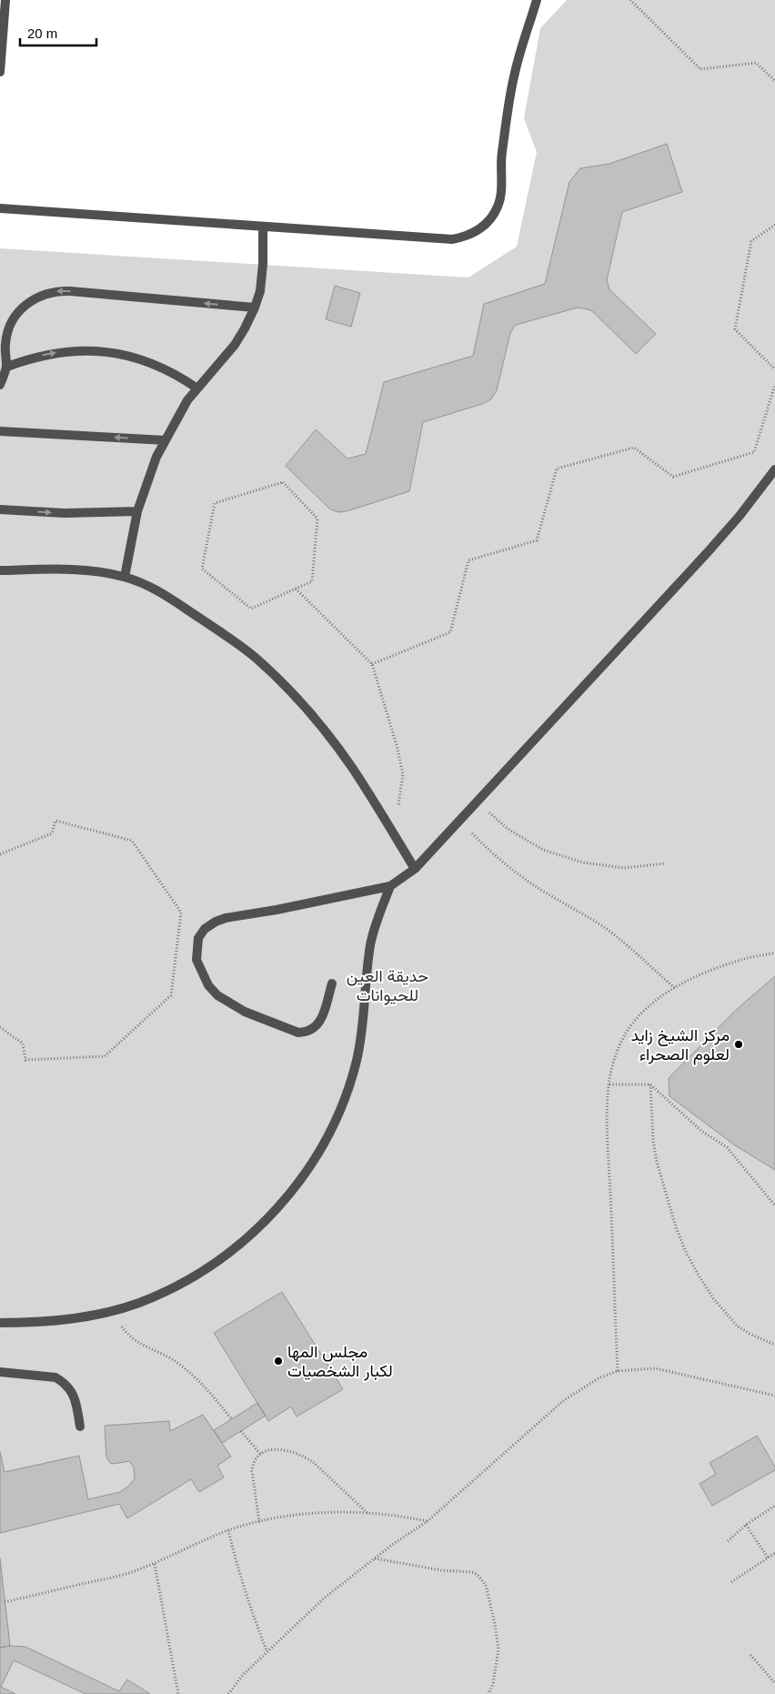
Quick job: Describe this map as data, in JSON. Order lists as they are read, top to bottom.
{
  "parks": ["حديقة العين للحيوانات"],
  "places": ["مركز الشيخ زايد لعلوم الصحراء", "مجلس المها لكبار الشخصيات"],
  "scale_bar": "20 m"
}
